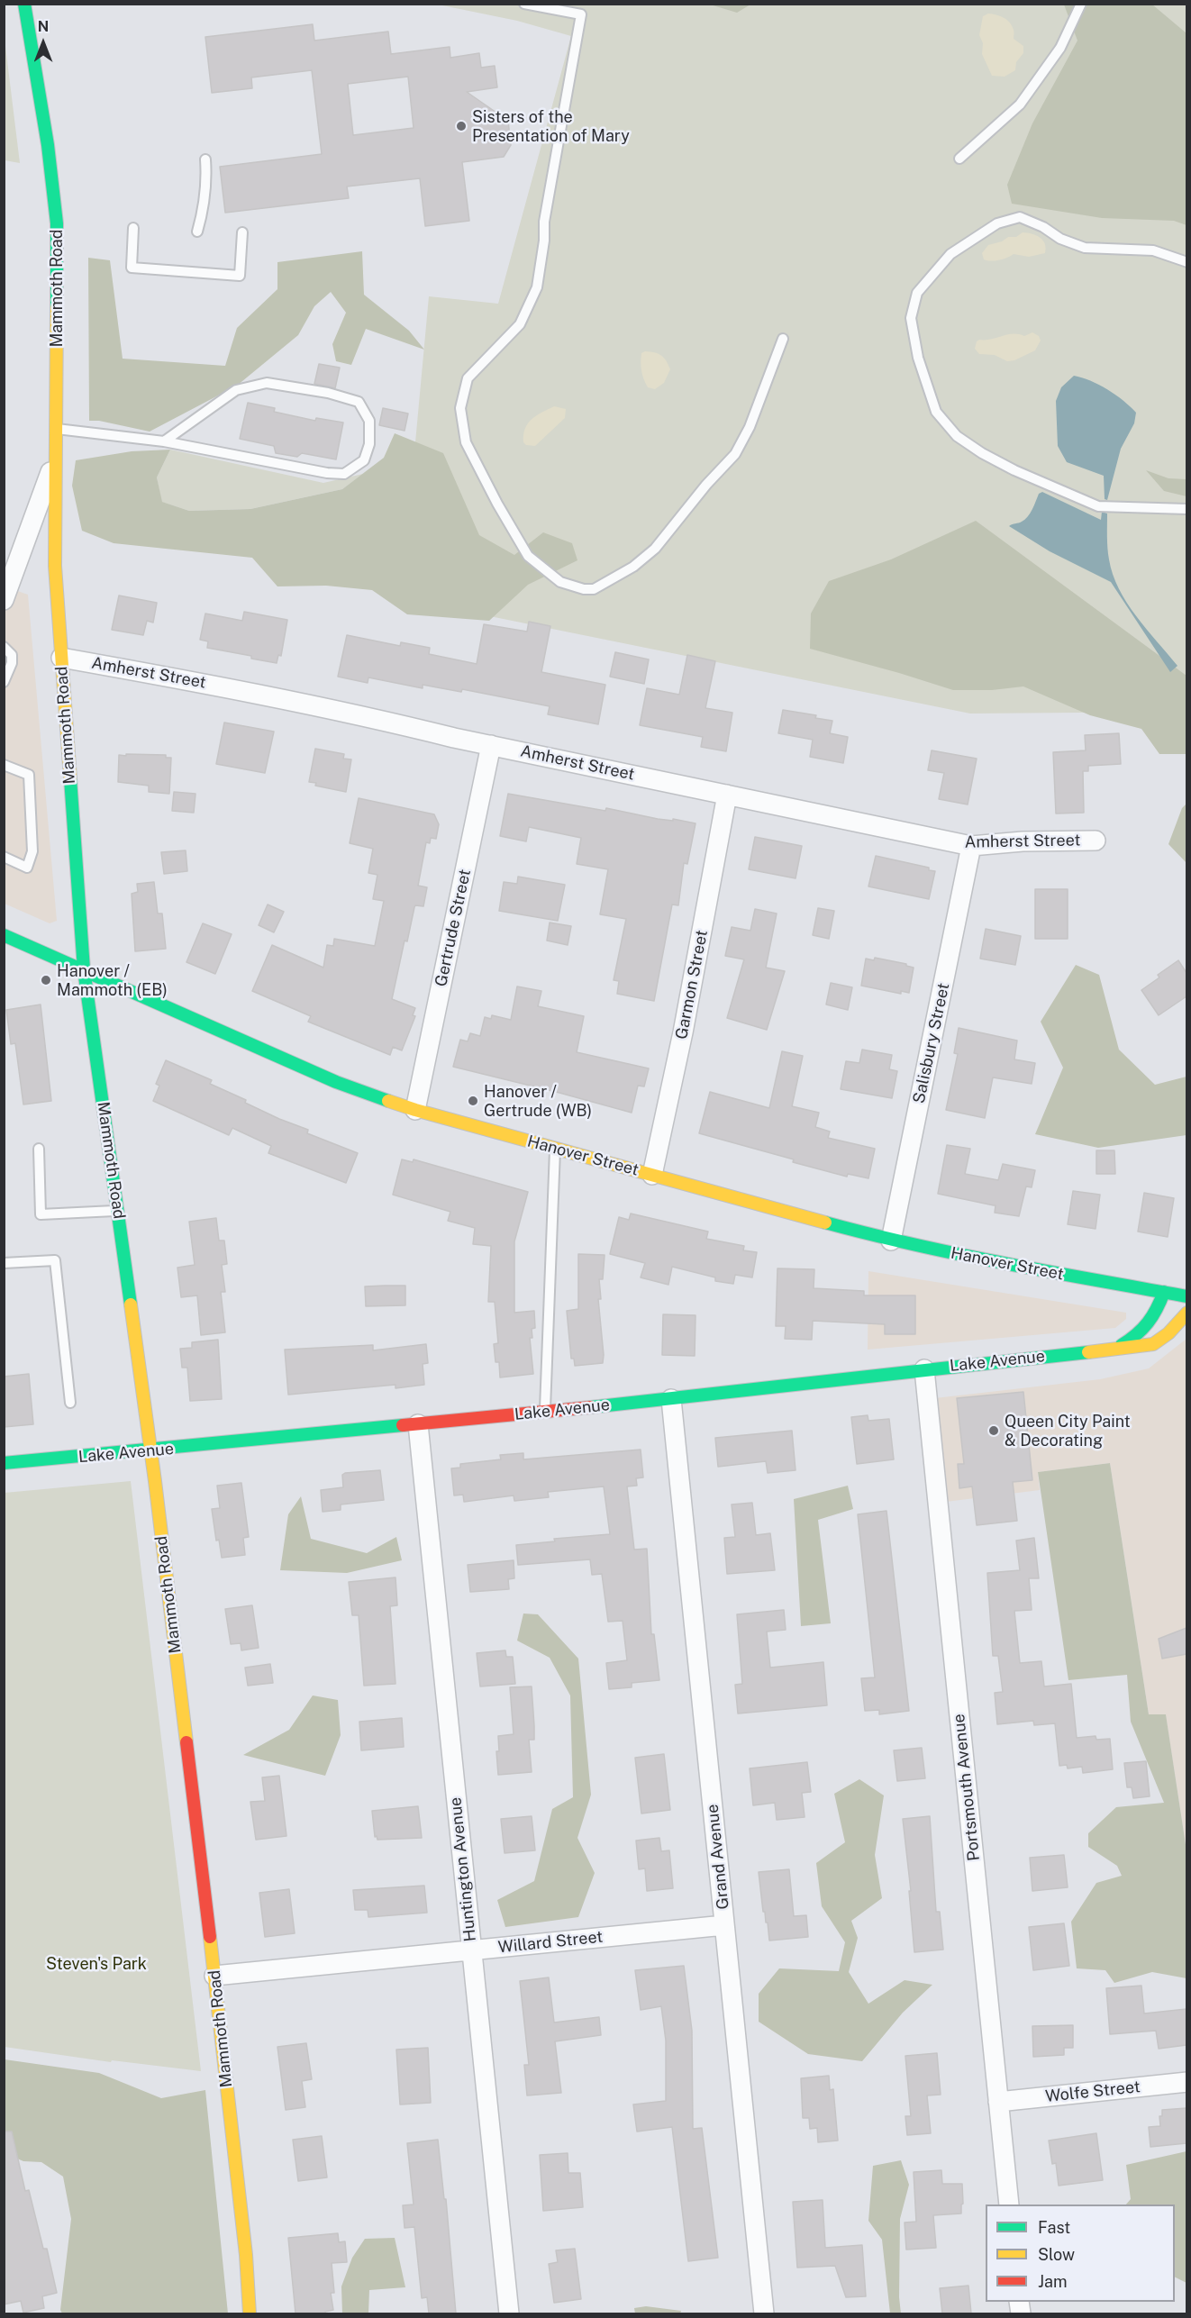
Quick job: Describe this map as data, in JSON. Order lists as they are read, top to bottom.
{
  "streets": {
    "main road": ["Mammoth Road", "Hanover Street", "Lake Avenue"],
    "street": [
      "Amherst Street",
      "Gertrude Street",
      "Garmon Street",
      "Salisbury Street",
      "Portsmouth Avenue",
      "Grand Avenue",
      "Huntington Avenue",
      "Willard Street",
      "Wolfe Street"
    ]
  },
  "crossings": [
    ["Mammoth Road", "Amherst Street"],
    ["Mammoth Road", "Hanover Street"],
    ["Mammoth Road", "Lake Avenue"],
    ["Mammoth Road", "Willard Street"],
    ["Amherst Street", "Gertrude Street"],
    ["Amherst Street", "Garmon Street"],
    ["Amherst Street", "Salisbury Street"],
    ["Gertrude Street", "Hanover Street"],
    ["Garmon Street", "Hanover Street"],
    ["Salisbury Street", "Hanover Street"],
    ["Hanover Street", "Lake Avenue"],
    ["Lake Avenue", "Portsmouth Avenue"],
    ["Lake Avenue", "Grand Avenue"],
    ["Lake Avenue", "Huntington Avenue"],
    ["Portsmouth Avenue", "Wolfe Street"],
    ["Grand Avenue", "Willard Street"],
    ["Huntington Avenue", "Willard Street"]
  ],
  "parks": ["Steven's Park"],
  "places": [
    "Sisters of the Presentation of Mary",
    "Hanover / Mammoth (EB)",
    "Hanover / Gertrude (WB)",
    "Queen City Paint & Decorating"
  ],
  "legend": ["Fast", "Slow", "Jam"],
  "north": "top"
}
